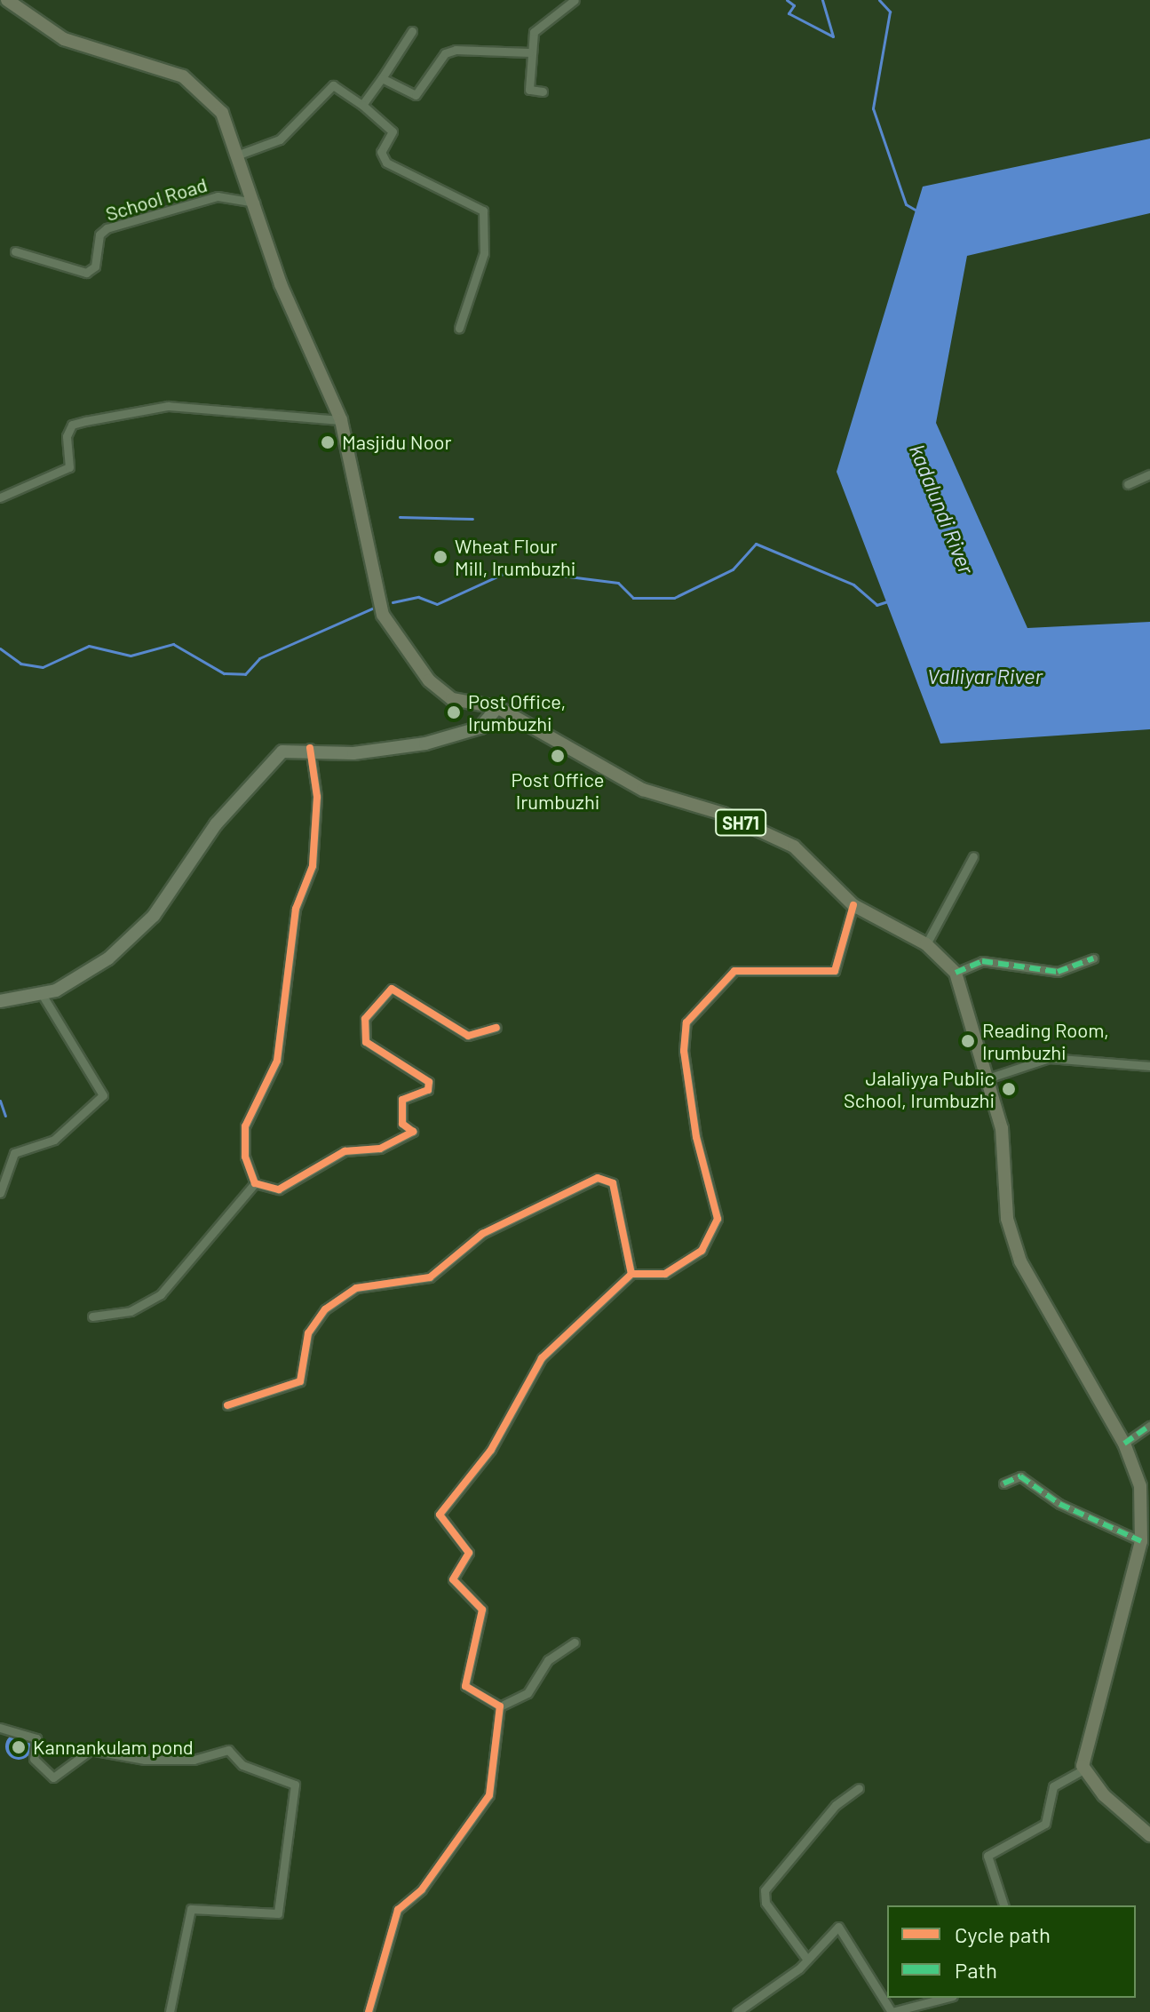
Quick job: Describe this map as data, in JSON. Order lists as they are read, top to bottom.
{
  "streets": {
    "main road": ["SH71"],
    "street": ["School Road"]
  },
  "crossings": [
    ["School Road", "SH71"]
  ],
  "water": ["kadalundi River", "Valliyar River"],
  "places": [
    "Masjidu Noor",
    "Wheat Flour Mill, Irumbuzhi",
    "Post Office, Irumbuzhi",
    "Post Office Irumbuzhi",
    "Reading Room, Irumbuzhi",
    "Jalaliyya Public School, Irumbuzhi",
    "Kannankulam pond"
  ],
  "legend": ["Cycle path", "Path"]
}
